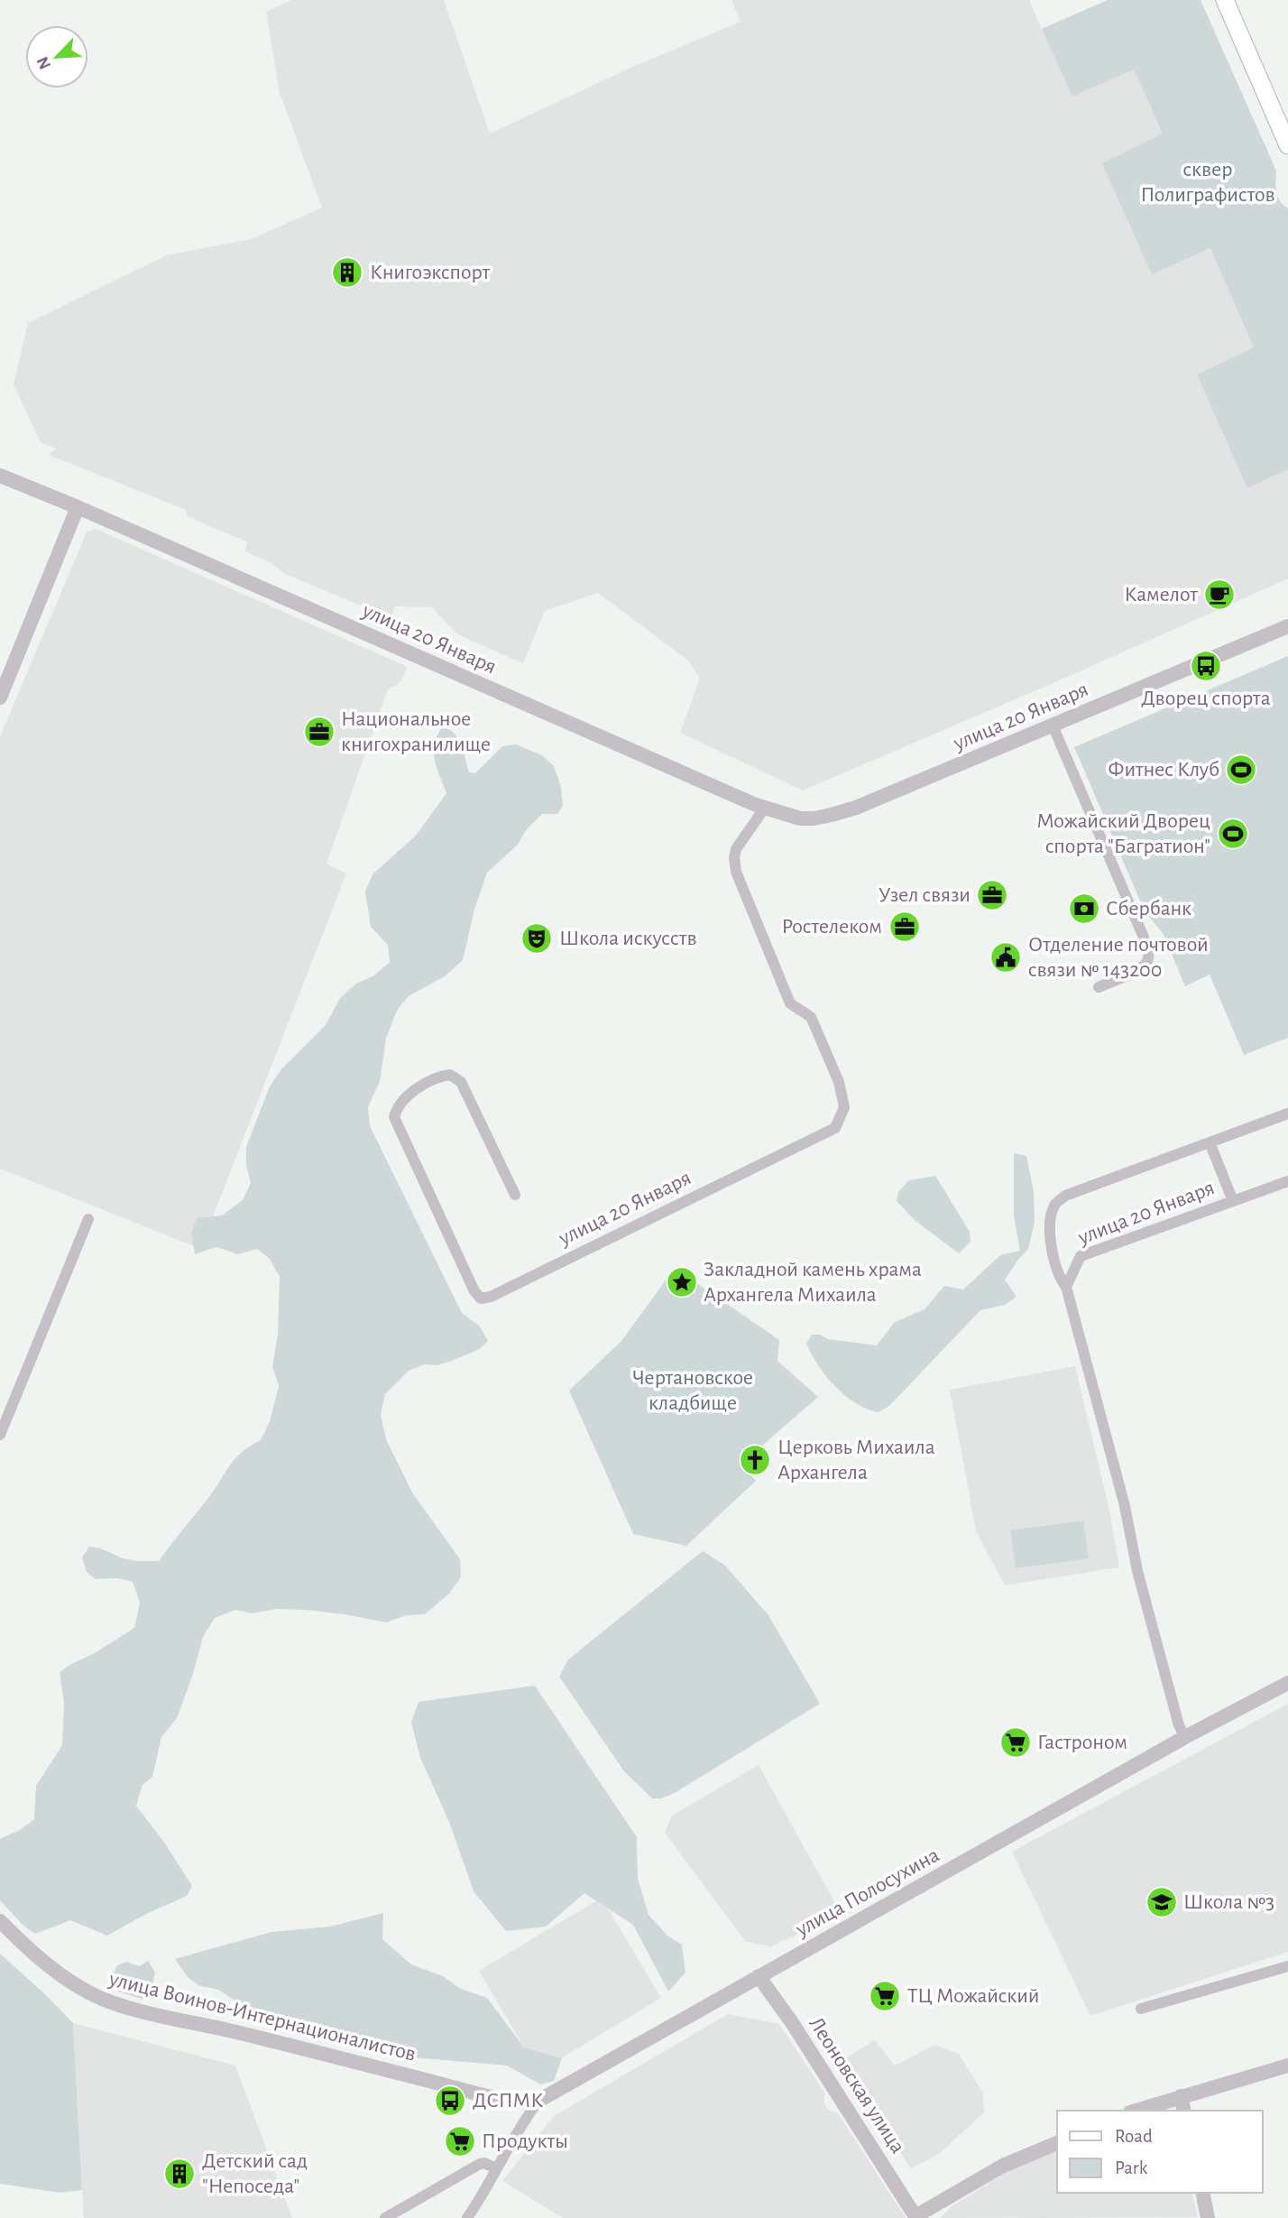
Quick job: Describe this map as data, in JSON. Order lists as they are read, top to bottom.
{
  "streets": {
    "street": [
      "улица 20 Января",
      "улица Полосухина",
      "улица Воинов-Интернационалистов",
      "Леоновская улица"
    ]
  },
  "crossings": [
    ["улица Полосухина", "улица Воинов-Интернационалистов"],
    ["улица Полосухина", "Леоновская улица"]
  ],
  "parks": ["сквер Полиграфистов", "Чертановское кладбище"],
  "places": {
    "building": ["Книгоэкспорт", "Детский сад \"Непоседа\""],
    "cafe": ["Камелот"],
    "bus stop": ["Дворец спорта", "ДСПМК"],
    "office": ["Национальное книгохранилище", "Узел связи", "Ростелеком"],
    "sports": ["Фитнес Клуб", "Можайский Дворец спорта \"Багратион\""],
    "bank": ["Сбербанк"],
    "theatre": ["Школа искусств"],
    "public building": ["Отделение почтовой связи № 143200"],
    "place": ["Закладной камень храма Архангела Михаила"],
    "church": ["Церковь Михаила Архангела"],
    "supermarket": ["Гастроном", "ТЦ Можайский", "Продукты"],
    "school or university": ["Школа №3"]
  },
  "legend": ["Road", "Park"],
  "north": "bottom left"
}
